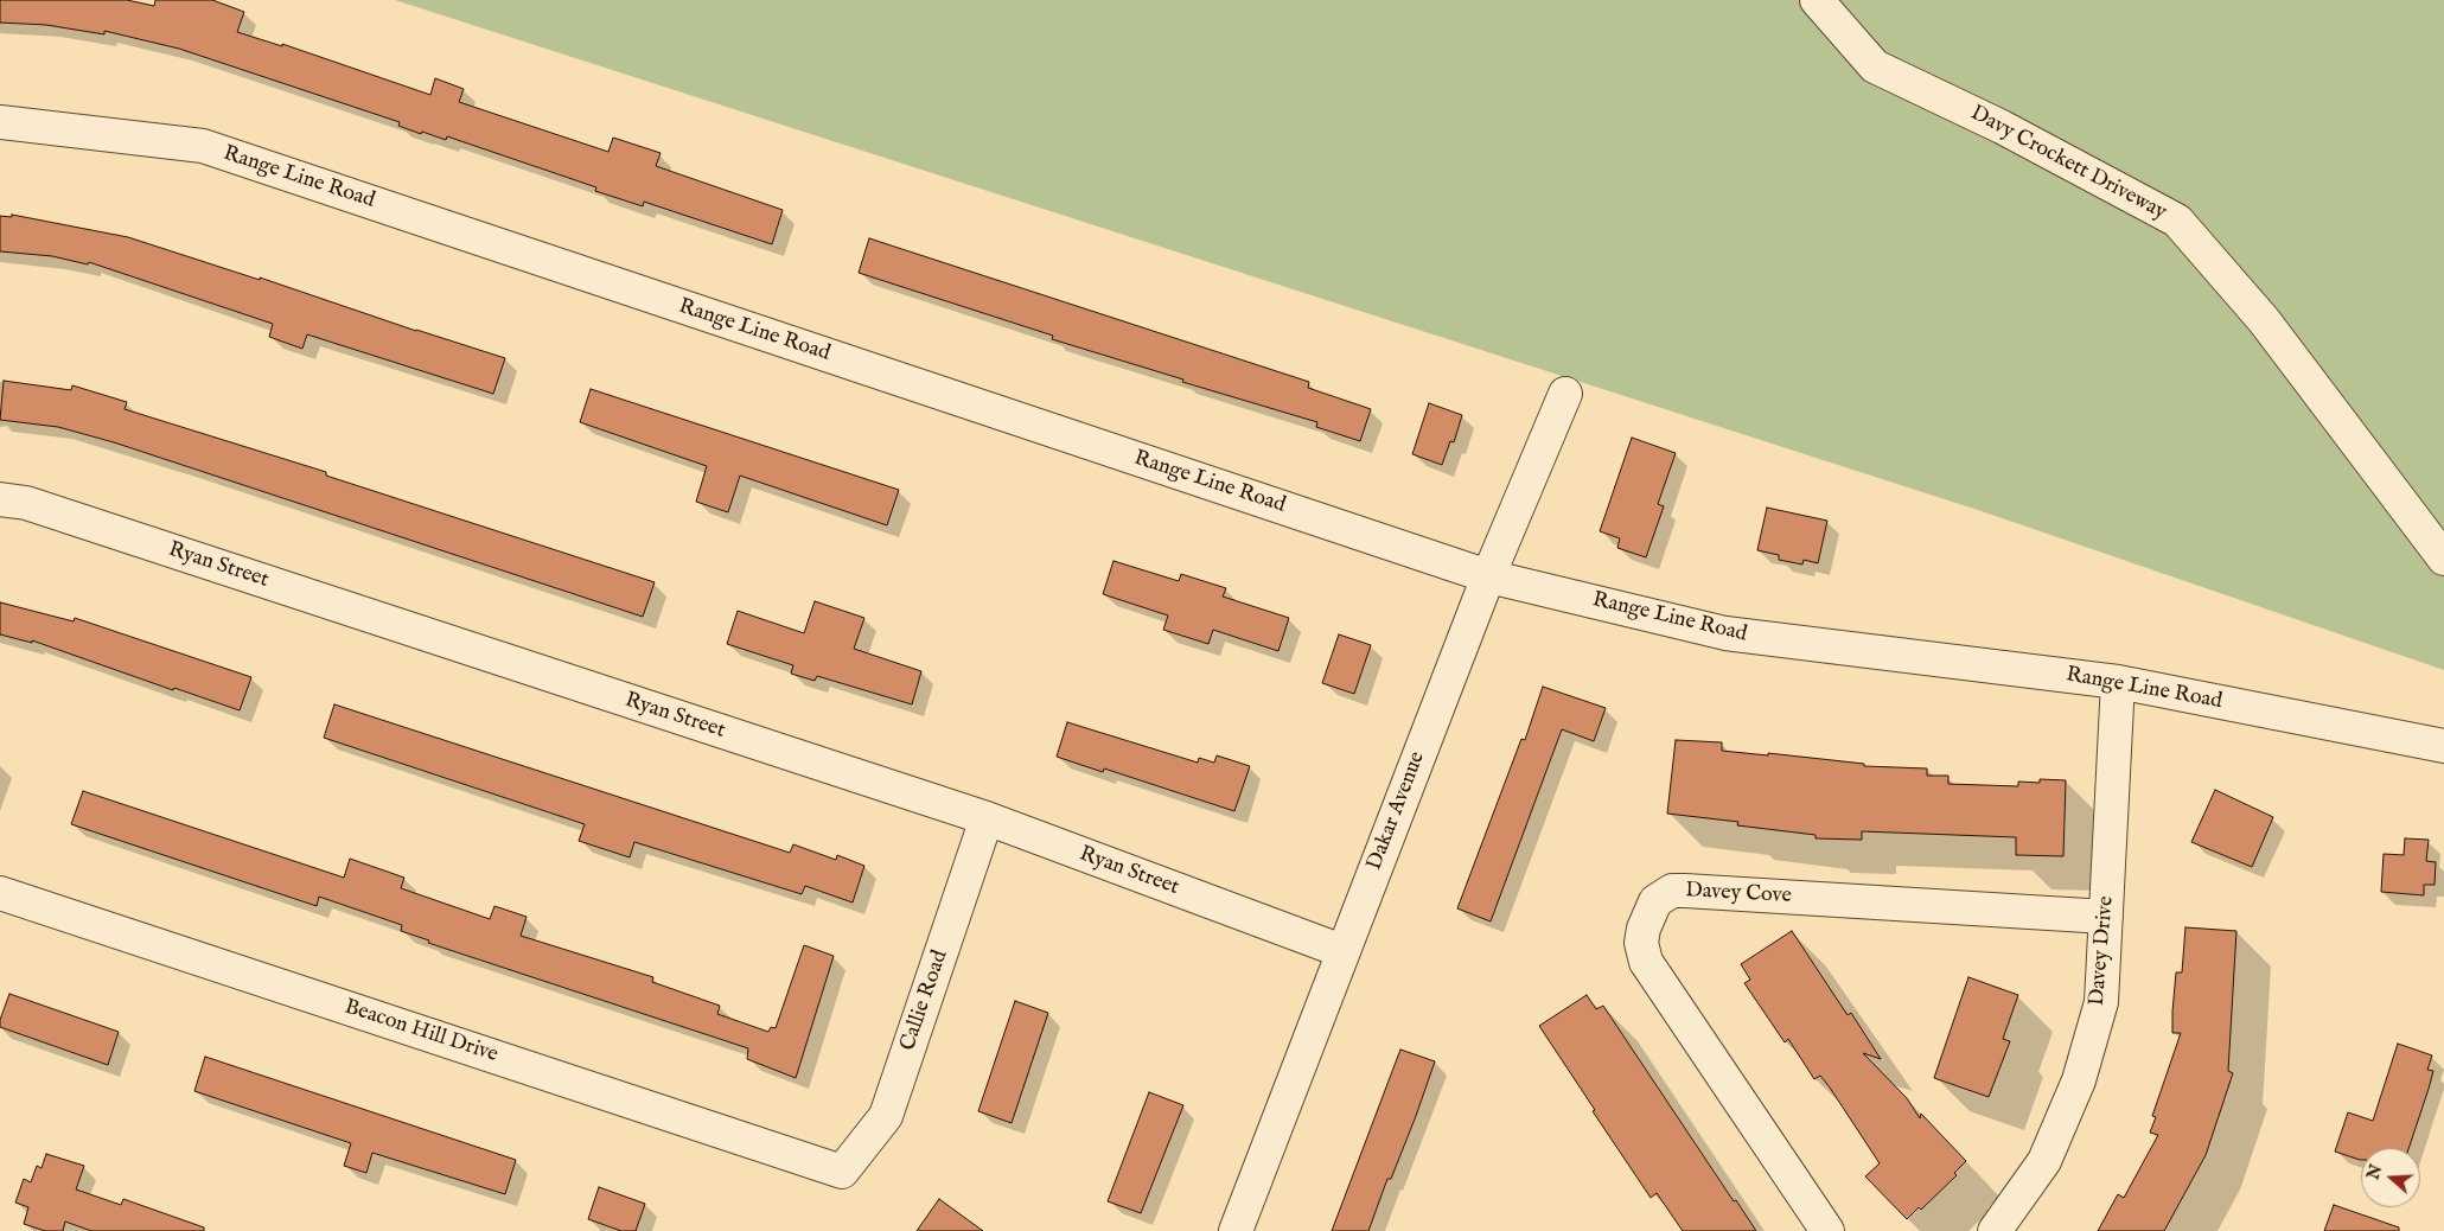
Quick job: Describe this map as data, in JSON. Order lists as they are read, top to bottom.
{
  "streets": {
    "street": [
      "Davy Crockett Driveway",
      "Range Line Road",
      "Ryan Street",
      "Dakar Avenue",
      "Davey Cove",
      "Davey Drive",
      "Callie Road",
      "Beacon Hill Drive"
    ]
  },
  "crossings": [
    ["Range Line Road", "Dakar Avenue"],
    ["Range Line Road", "Davey Drive"],
    ["Ryan Street", "Dakar Avenue"],
    ["Ryan Street", "Callie Road"],
    ["Davey Cove", "Davey Drive"],
    ["Callie Road", "Beacon Hill Drive"]
  ],
  "north": "left"
}
